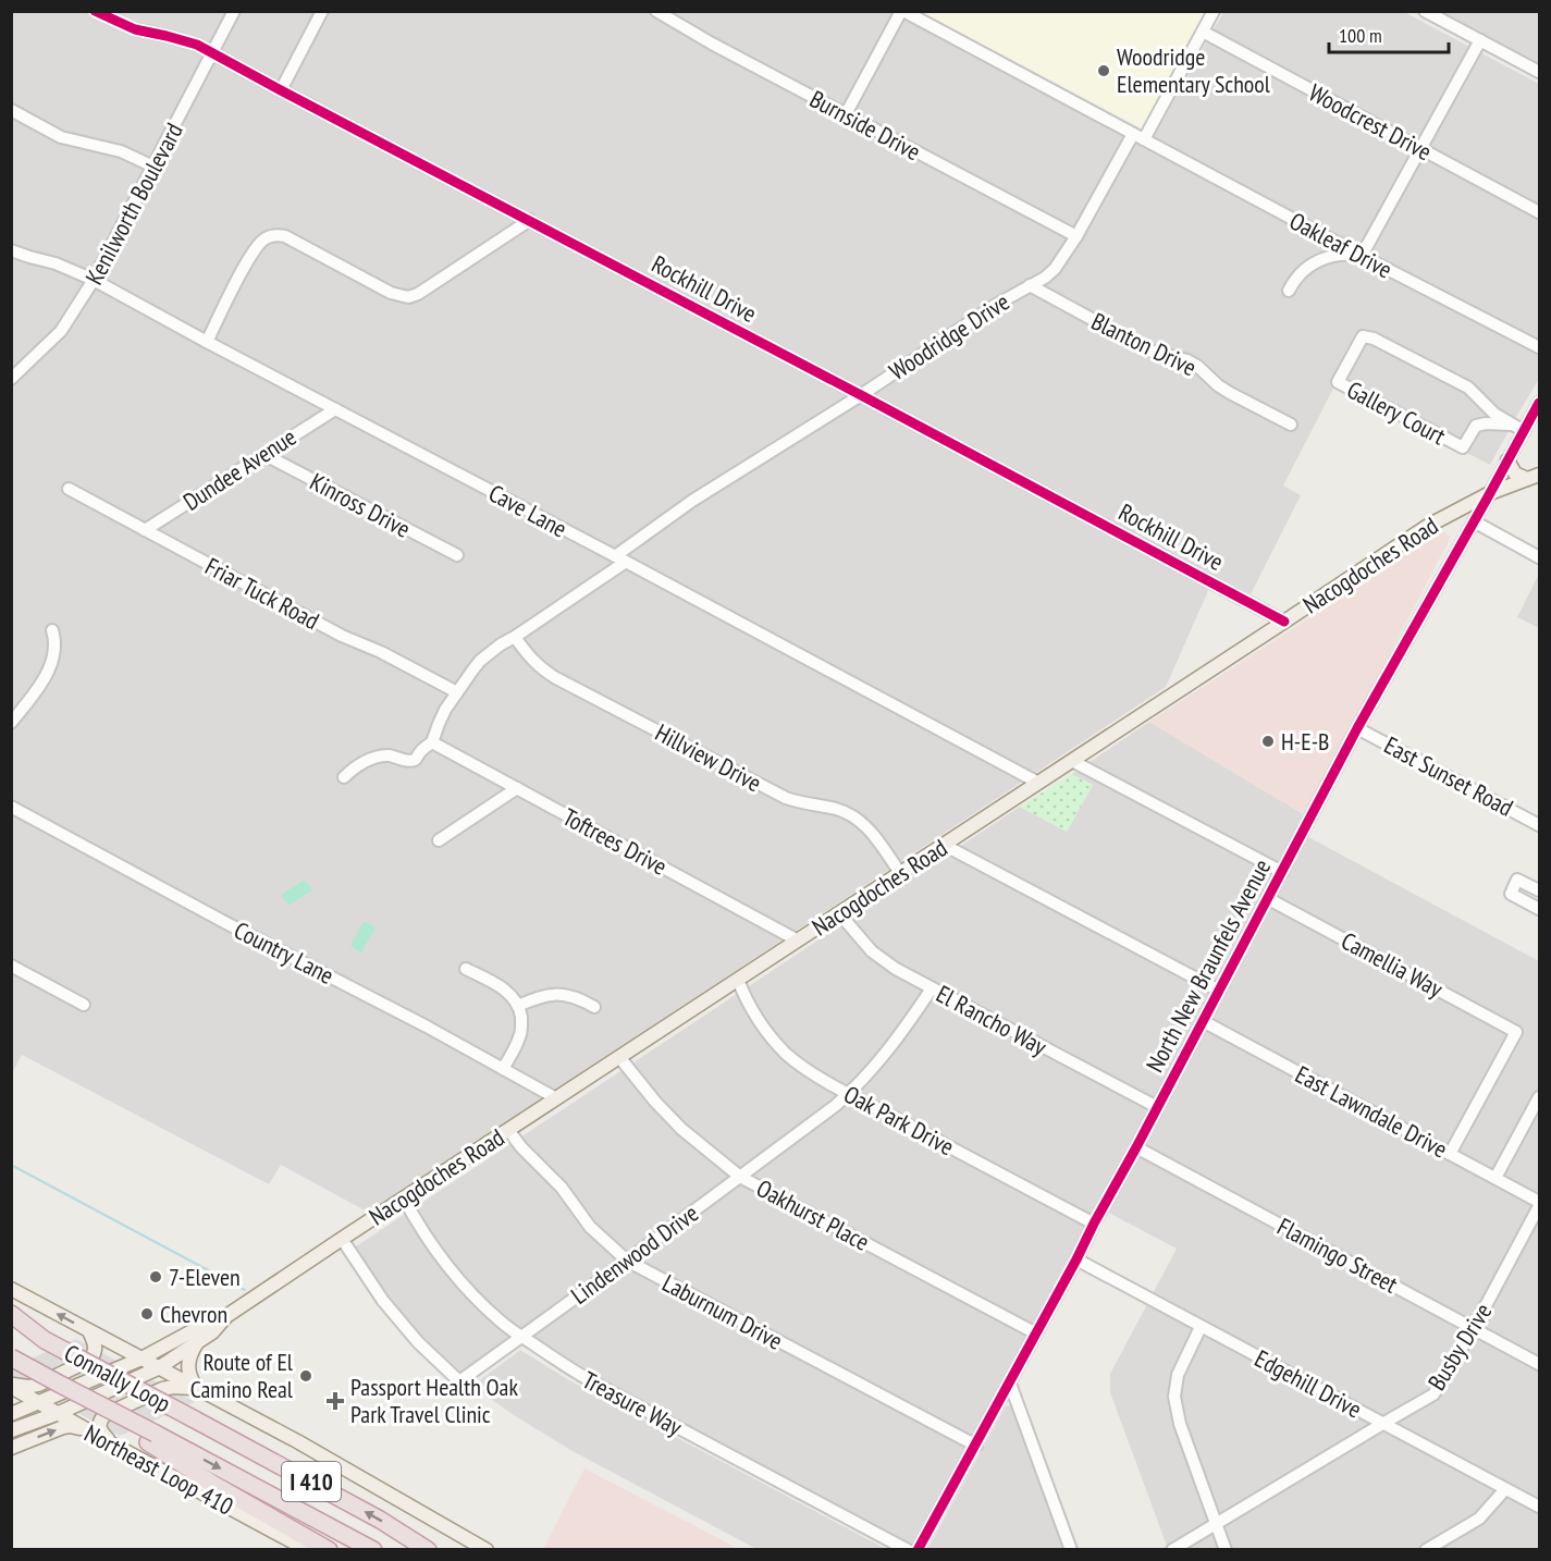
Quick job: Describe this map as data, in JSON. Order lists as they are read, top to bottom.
{
  "streets": {
    "highway": ["Connally Loop", "I 410"],
    "main road": ["Nacogdoches Road", "Northeast Loop 410"],
    "street": [
      "Woodcrest Drive",
      "Burnside Drive",
      "Kenilworth Boulevard",
      "Oakleaf Drive",
      "Rockhill Drive",
      "Woodridge Drive",
      "Blanton Drive",
      "Gallery Court",
      "Dundee Avenue",
      "Kinross Drive",
      "Cave Lane",
      "Friar Tuck Road",
      "Hillview Drive",
      "East Sunset Road",
      "Toftrees Drive",
      "Country Lane",
      "Camellia Way",
      "North New Braunfels Avenue",
      "El Rancho Way",
      "East Lawndale Drive",
      "Oak Park Drive",
      "Oakhurst Place",
      "Lindenwood Drive",
      "Flamingo Street",
      "Laburnum Drive",
      "Busby Drive",
      "Edgehill Drive",
      "Treasure Way"
    ]
  },
  "crossings": [
    ["Woodcrest Drive", "Woodridge Drive"],
    ["Burnside Drive", "Woodridge Drive"],
    ["Kenilworth Boulevard", "Rockhill Drive"],
    ["Kenilworth Boulevard", "Cave Lane"],
    ["Oakleaf Drive", "Woodridge Drive"],
    ["Rockhill Drive", "Woodridge Drive"],
    ["Rockhill Drive", "Nacogdoches Road"],
    ["Woodridge Drive", "Blanton Drive"],
    ["Woodridge Drive", "Cave Lane"],
    ["Woodridge Drive", "Friar Tuck Road"],
    ["Woodridge Drive", "Hillview Drive"],
    ["Woodridge Drive", "Toftrees Drive"],
    ["Gallery Court", "North New Braunfels Avenue"],
    ["Dundee Avenue", "Kinross Drive"],
    ["Dundee Avenue", "Cave Lane"],
    ["Dundee Avenue", "Friar Tuck Road"],
    ["Cave Lane", "Nacogdoches Road"],
    ["Nacogdoches Road", "Hillview Drive"],
    ["Nacogdoches Road", "Toftrees Drive"],
    ["Nacogdoches Road", "Country Lane"],
    ["Nacogdoches Road", "North New Braunfels Avenue"],
    ["Nacogdoches Road", "El Rancho Way"],
    ["Nacogdoches Road", "Oak Park Drive"],
    ["Nacogdoches Road", "Oakhurst Place"],
    ["Nacogdoches Road", "Lindenwood Drive"],
    ["Nacogdoches Road", "Laburnum Drive"],
    ["Nacogdoches Road", "Treasure Way"],
    ["Nacogdoches Road", "Northeast Loop 410"],
    ["East Sunset Road", "North New Braunfels Avenue"],
    ["Camellia Way", "North New Braunfels Avenue"],
    ["Camellia Way", "East Lawndale Drive"],
    ["North New Braunfels Avenue", "El Rancho Way"],
    ["North New Braunfels Avenue", "East Lawndale Drive"],
    ["North New Braunfels Avenue", "Oak Park Drive"],
    ["North New Braunfels Avenue", "Oakhurst Place"],
    ["North New Braunfels Avenue", "Flamingo Street"],
    ["North New Braunfels Avenue", "Laburnum Drive"],
    ["North New Braunfels Avenue", "Edgehill Drive"],
    ["El Rancho Way", "Lindenwood Drive"],
    ["East Lawndale Drive", "Busby Drive"],
    ["Oak Park Drive", "Lindenwood Drive"],
    ["Oakhurst Place", "Lindenwood Drive"],
    ["Lindenwood Drive", "Laburnum Drive"],
    ["Lindenwood Drive", "Treasure Way"],
    ["Flamingo Street", "Busby Drive"],
    ["Busby Drive", "Edgehill Drive"]
  ],
  "places": {
    "other": [
      "Woodridge Elementary School",
      "H-E-B",
      "7-Eleven",
      "Chevron",
      "Route of El Camino Real"
    ],
    "health": ["Passport Health Oak Park Travel Clinic"]
  },
  "scale_bar": "100 m"
}
